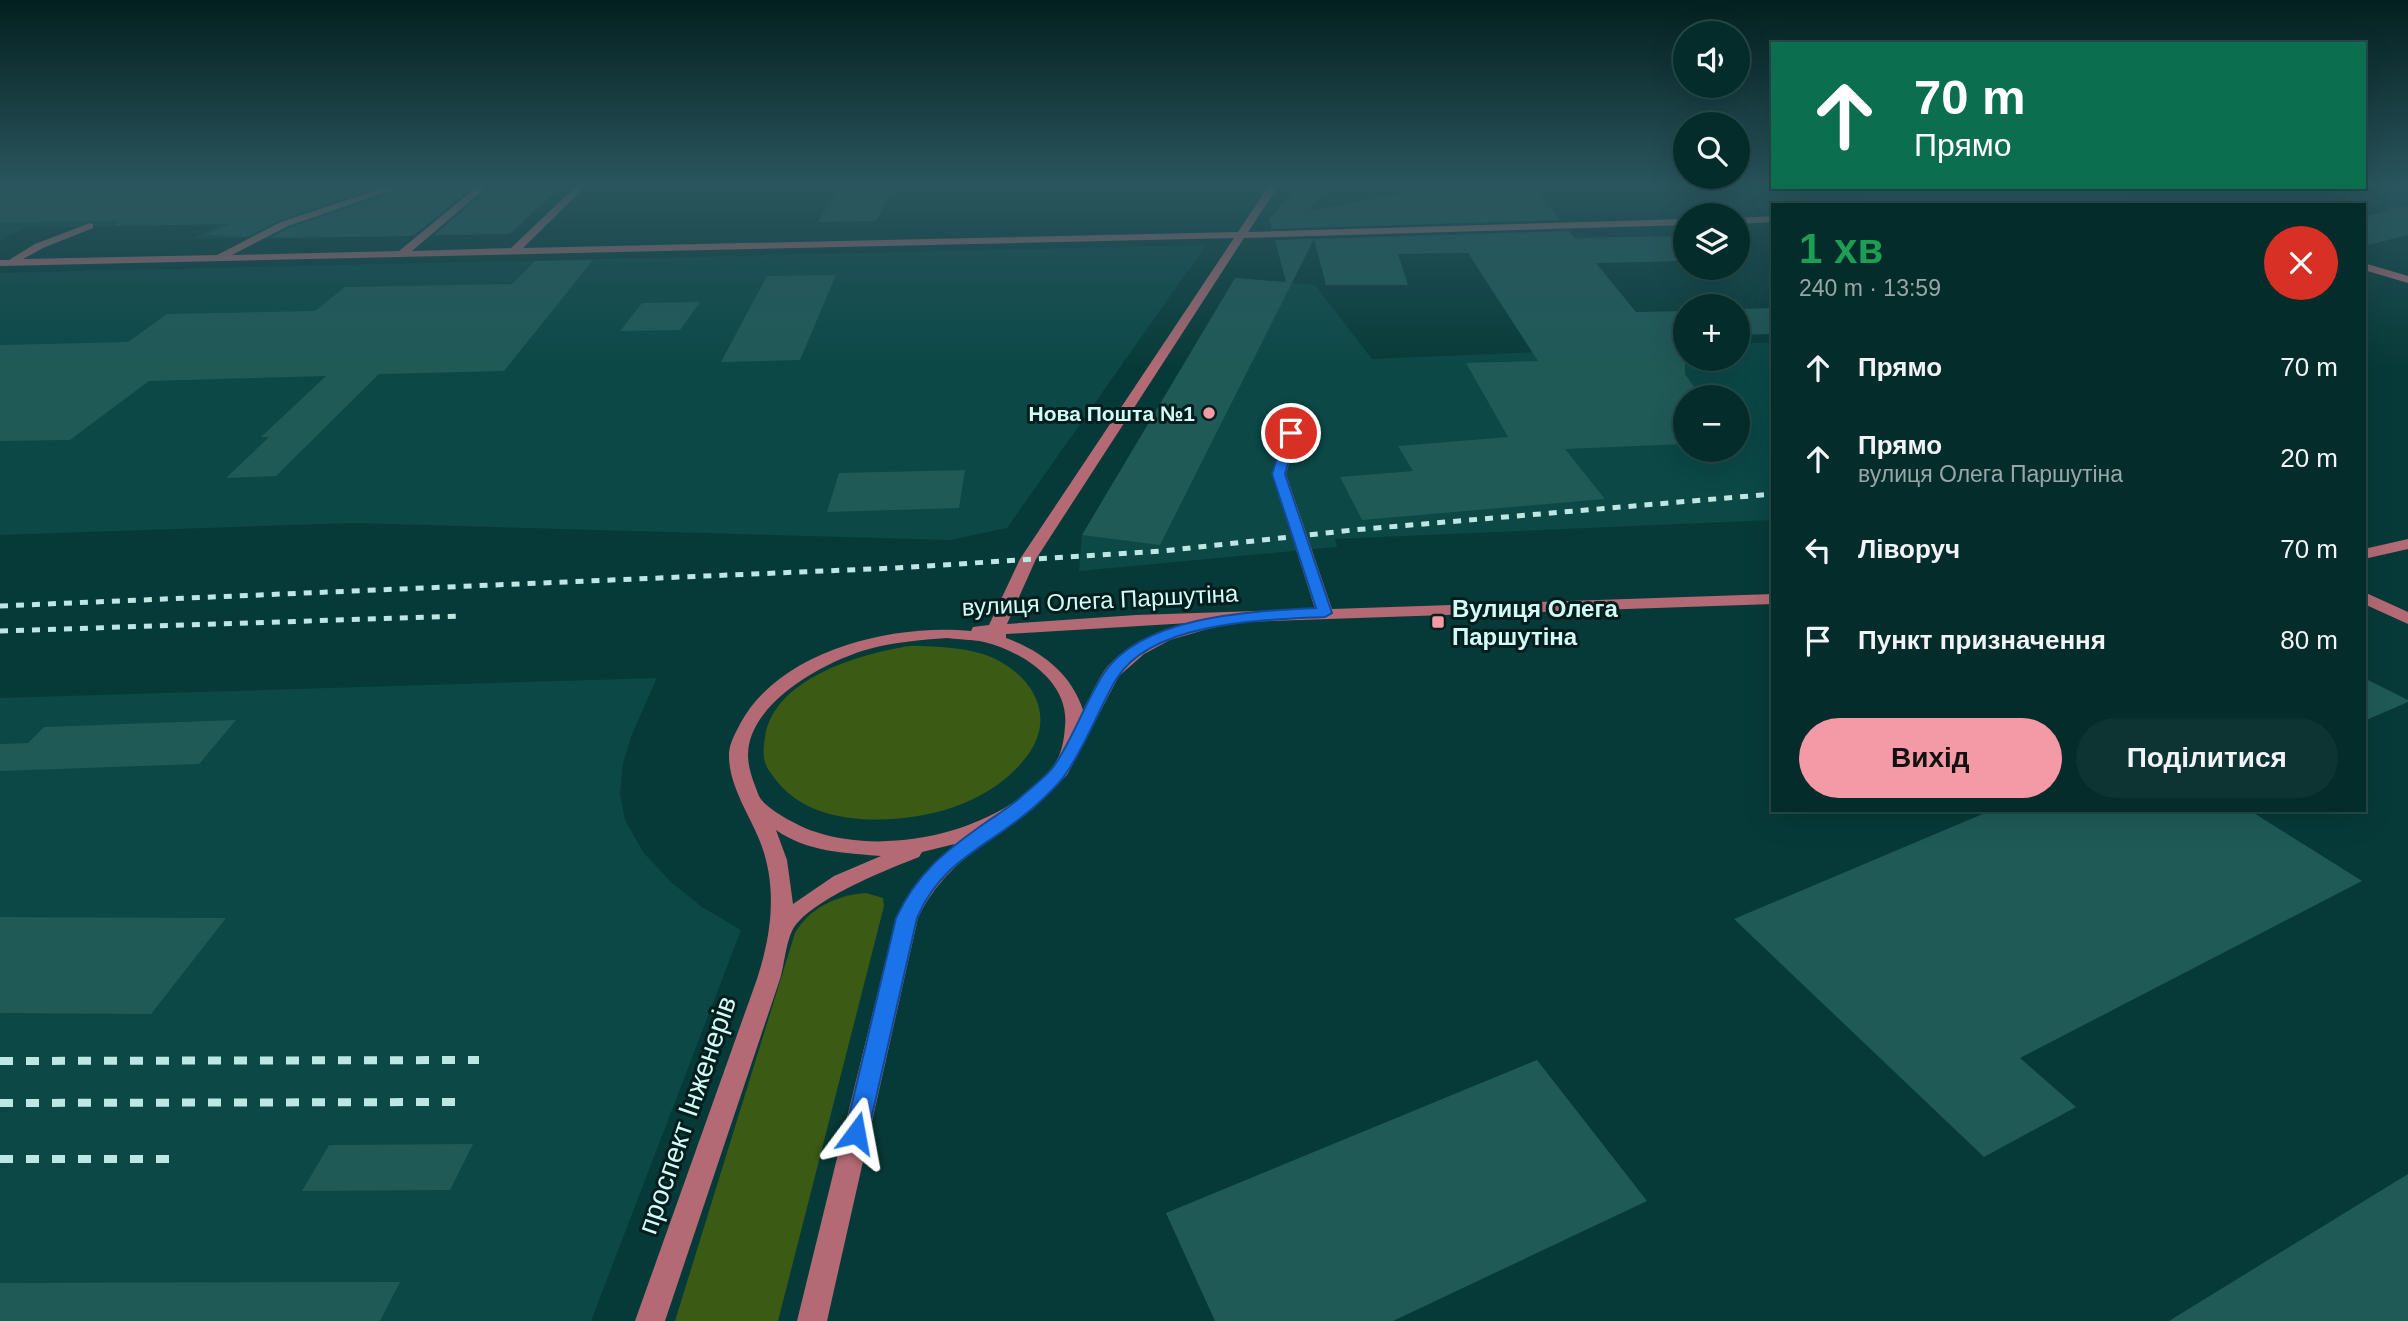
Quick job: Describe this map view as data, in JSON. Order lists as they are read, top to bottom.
{
  "streets": {
    "street": ["вулиця Олега Паршутіна", "проспект Інженерів"]
  },
  "crossings": [
    ["вулиця Олега Паршутіна", "проспект Інженерів"]
  ],
  "places": {
    "other": ["Нова Пошта №1"],
    "transit": ["Вулиця Олега Паршутіна"]
  },
  "page": {
    "map_buttons": ["+", "−"],
    "turn": ["70 m", "Прямо"],
    "heading": ["1 хв", "240 m · 13:59"],
    "list": [
      {
        "name": "Прямо",
        "value": "70 m"
      },
      {
        "name": "Прямо",
        "note": "вулиця Олега Паршутіна",
        "value": "20 m"
      },
      {
        "name": "Ліворуч",
        "value": "70 m"
      },
      {
        "name": "Пункт призначення",
        "value": "80 m"
      }
    ],
    "buttons": ["Вихід", "Поділитися"]
  }
}
